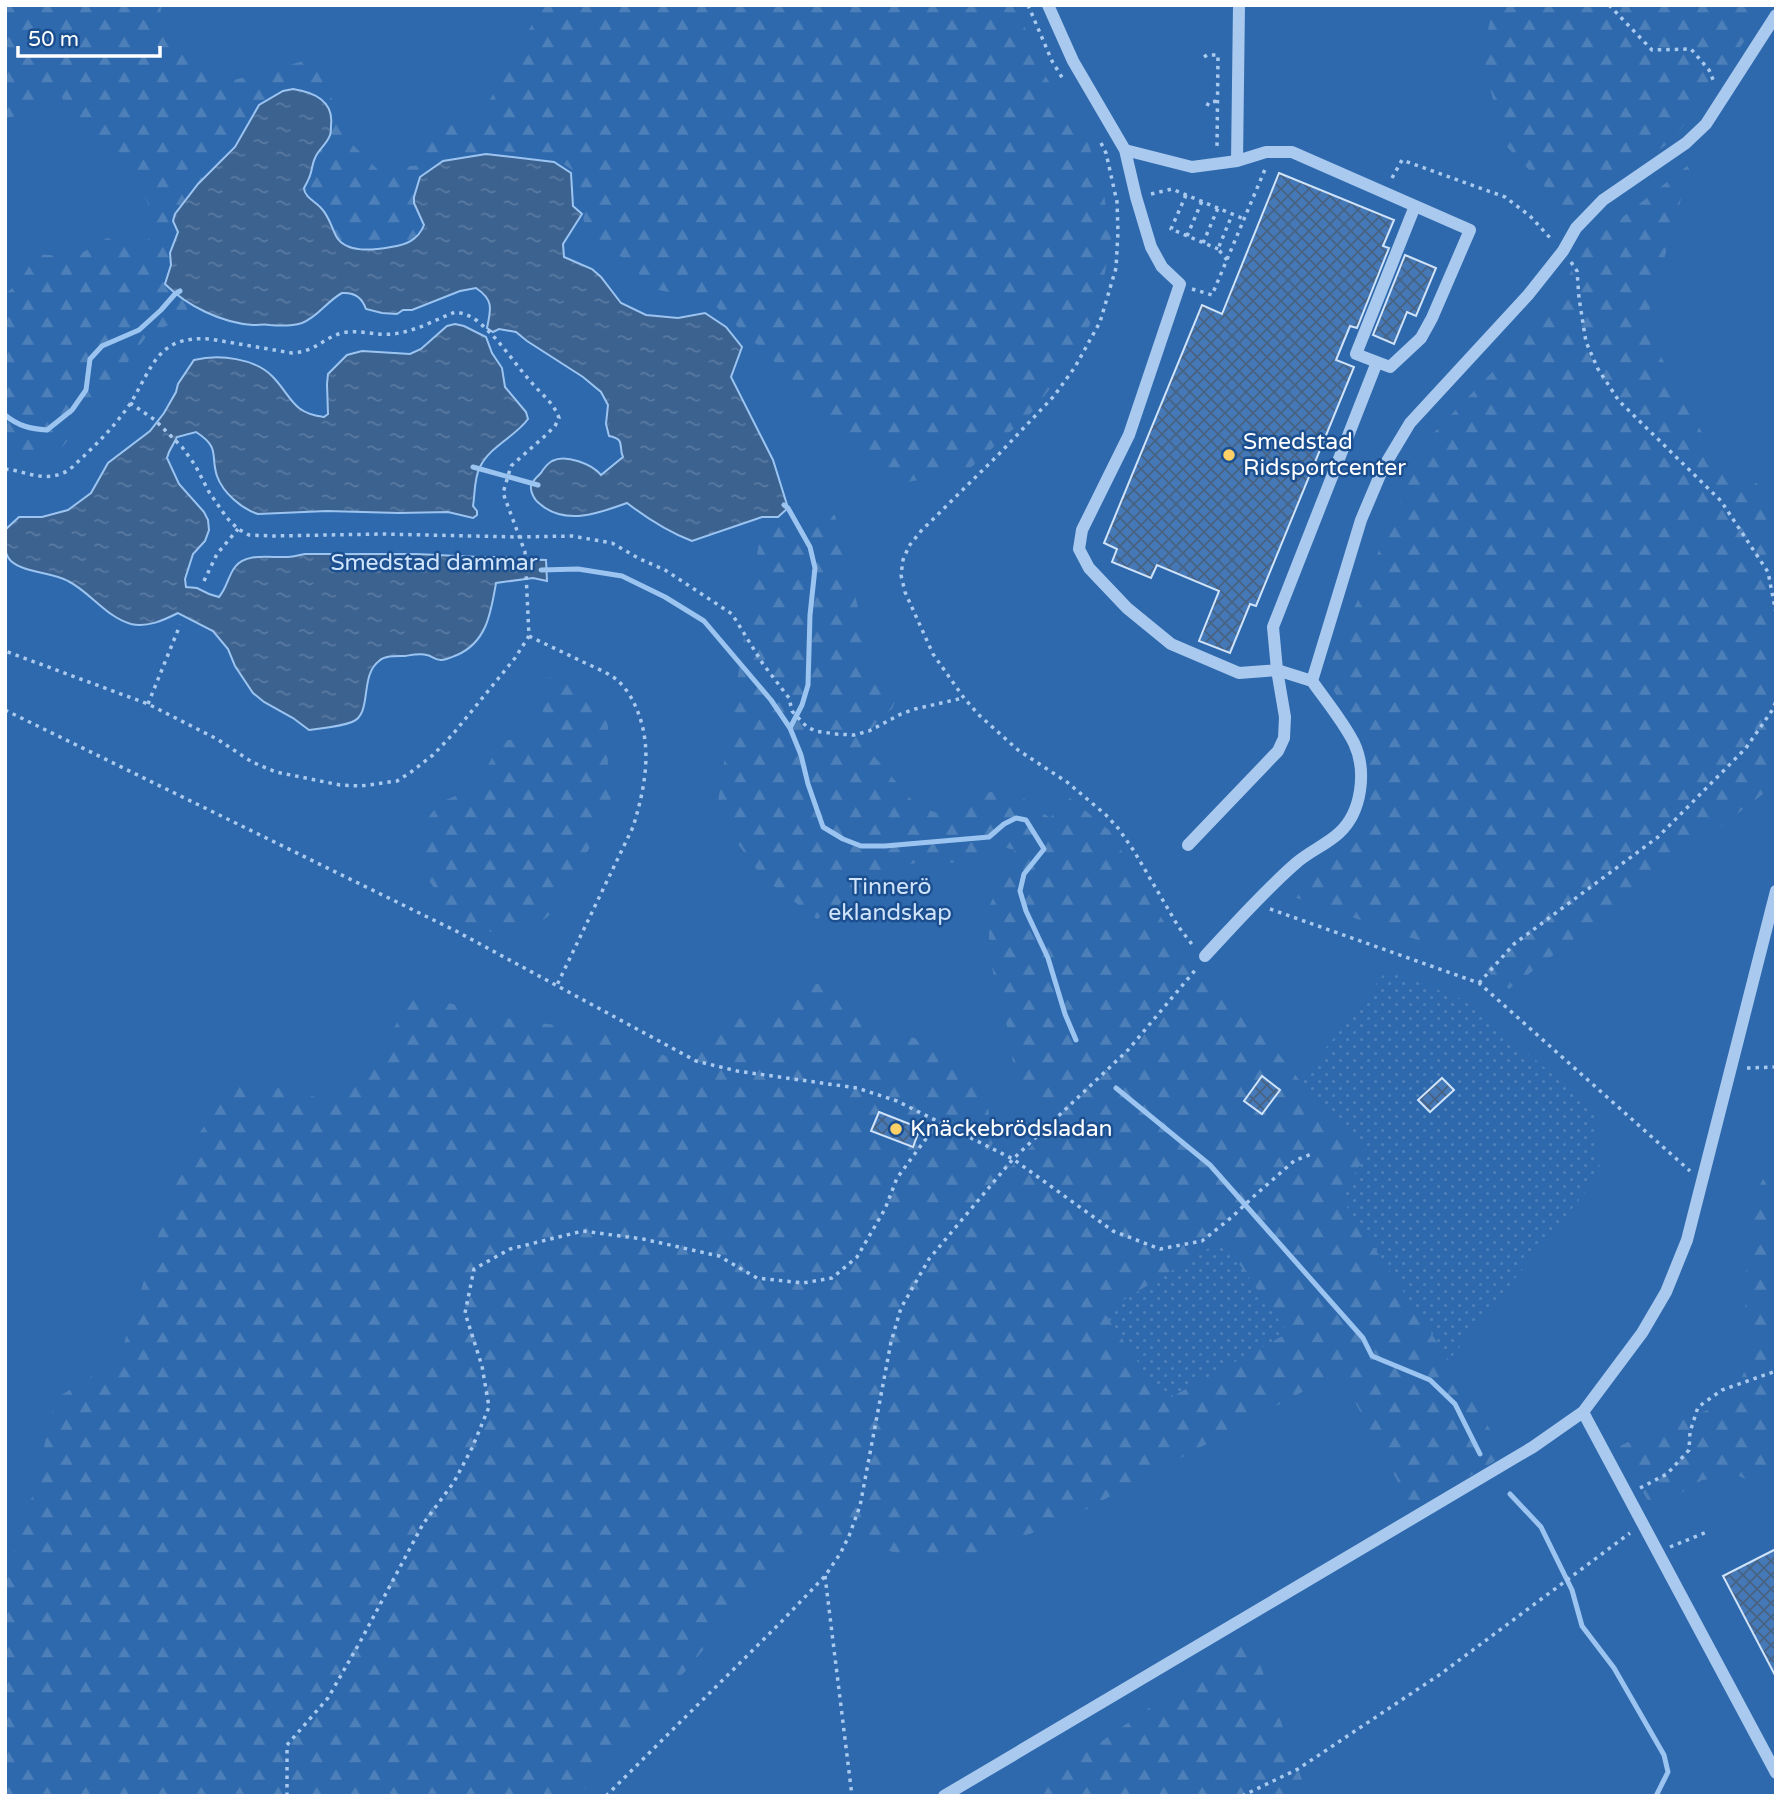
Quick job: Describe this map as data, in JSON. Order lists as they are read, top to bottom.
{
  "parks": ["Smedstad dammar", "Tinnerö eklandskap"],
  "places": ["Smedstad Ridsportcenter", "Knäckebrödsladan"],
  "scale_bar": "50 m"
}
